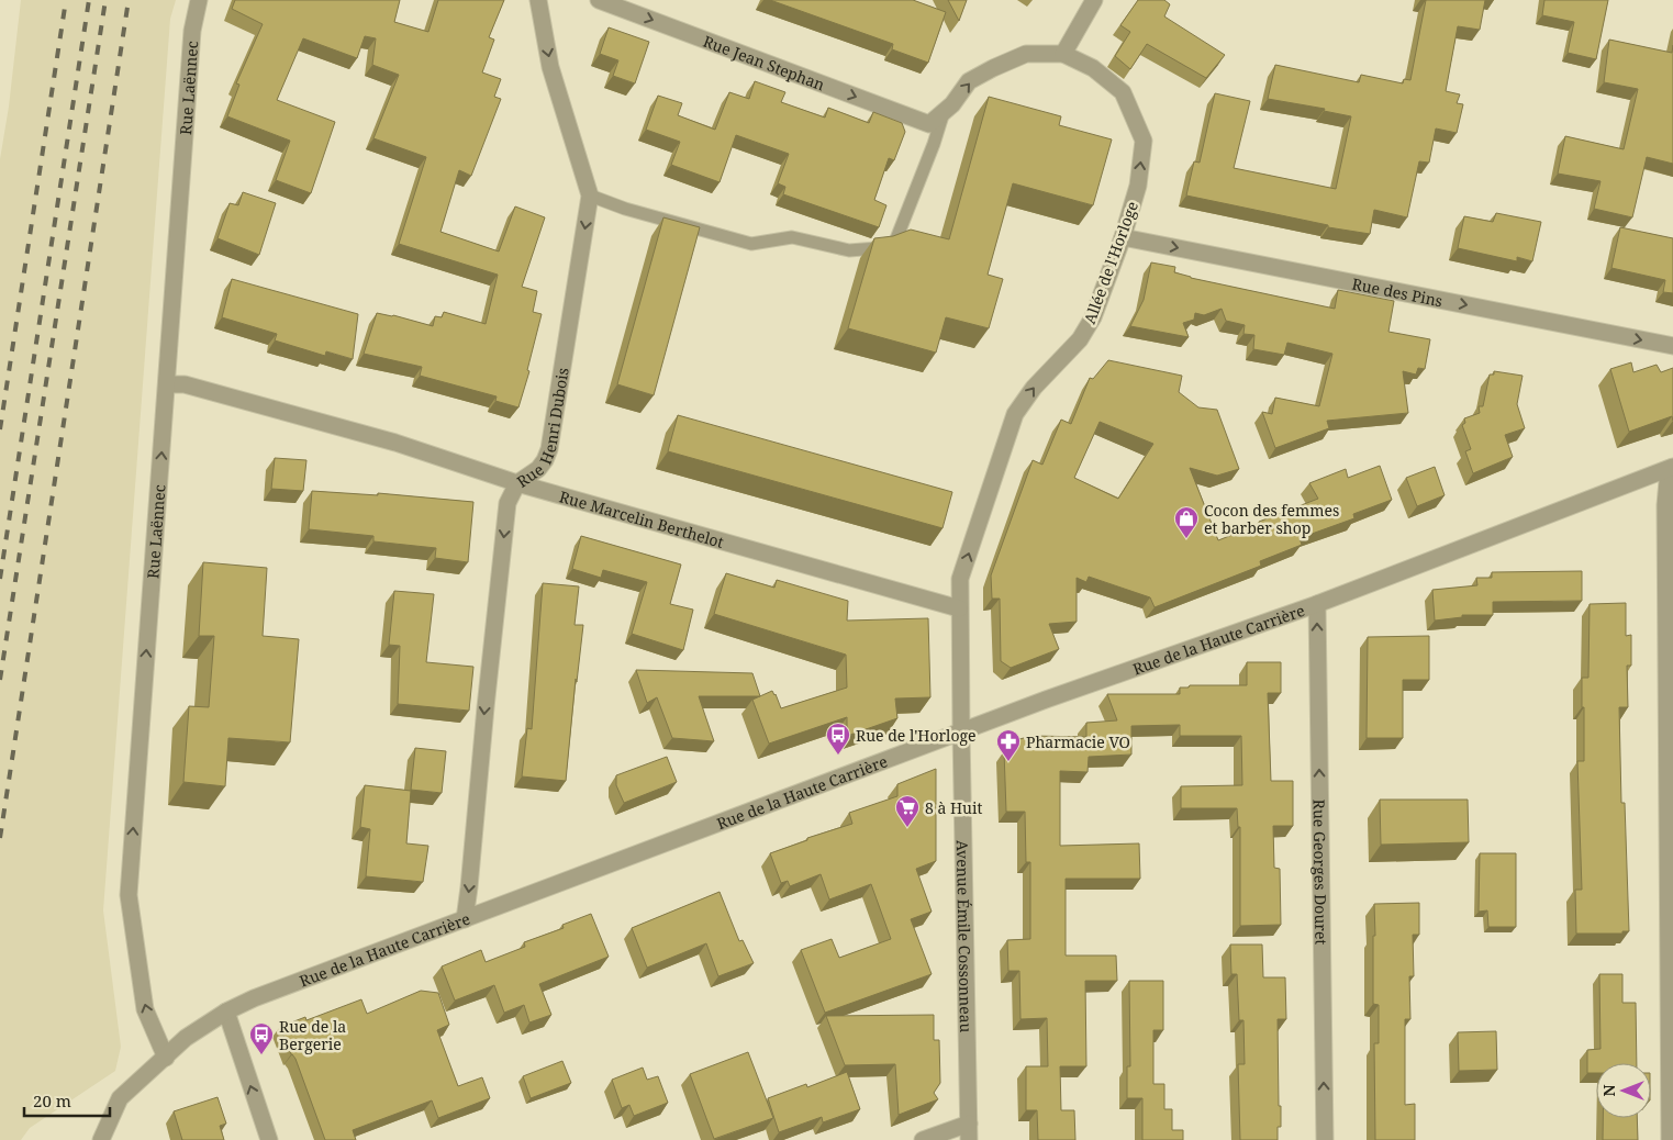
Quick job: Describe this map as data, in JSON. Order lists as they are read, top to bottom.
{
  "streets": {
    "street": [
      "Rue Jean Stephan",
      "Rue Laënnec",
      "Allée de l'Horloge",
      "Rue des Pins",
      "Rue Henri Dubois",
      "Rue Marcelin Berthelot",
      "Rue de la Haute Carrière",
      "Rue Georges Douret",
      "Avenue Émile Cossonneau"
    ]
  },
  "crossings": [
    ["Rue Jean Stephan", "Allée de l'Horloge"],
    ["Rue Laënnec", "Rue Marcelin Berthelot"],
    ["Rue Laënnec", "Rue de la Haute Carrière"],
    ["Allée de l'Horloge", "Rue des Pins"],
    ["Allée de l'Horloge", "Rue Marcelin Berthelot"],
    ["Allée de l'Horloge", "Rue de la Haute Carrière"],
    ["Allée de l'Horloge", "Avenue Émile Cossonneau"],
    ["Rue Henri Dubois", "Rue Marcelin Berthelot"],
    ["Rue Henri Dubois", "Rue de la Haute Carrière"],
    ["Rue de la Haute Carrière", "Rue Georges Douret"],
    ["Rue de la Haute Carrière", "Avenue Émile Cossonneau"]
  ],
  "one_way": [
    "Rue Jean Stephan",
    "Rue Laënnec",
    "Allée de l'Horloge",
    "Rue des Pins",
    "Rue Henri Dubois",
    "Rue Georges Douret"
  ],
  "places": {
    "shop": ["Cocon des femmes et barber shop"],
    "bus stop": ["Rue de l'Horloge", "Rue de la Bergerie"],
    "pharmacy": ["Pharmacie VO"],
    "supermarket": ["8 à Huit"]
  },
  "scale_bar": "20 m",
  "north": "left"
}
